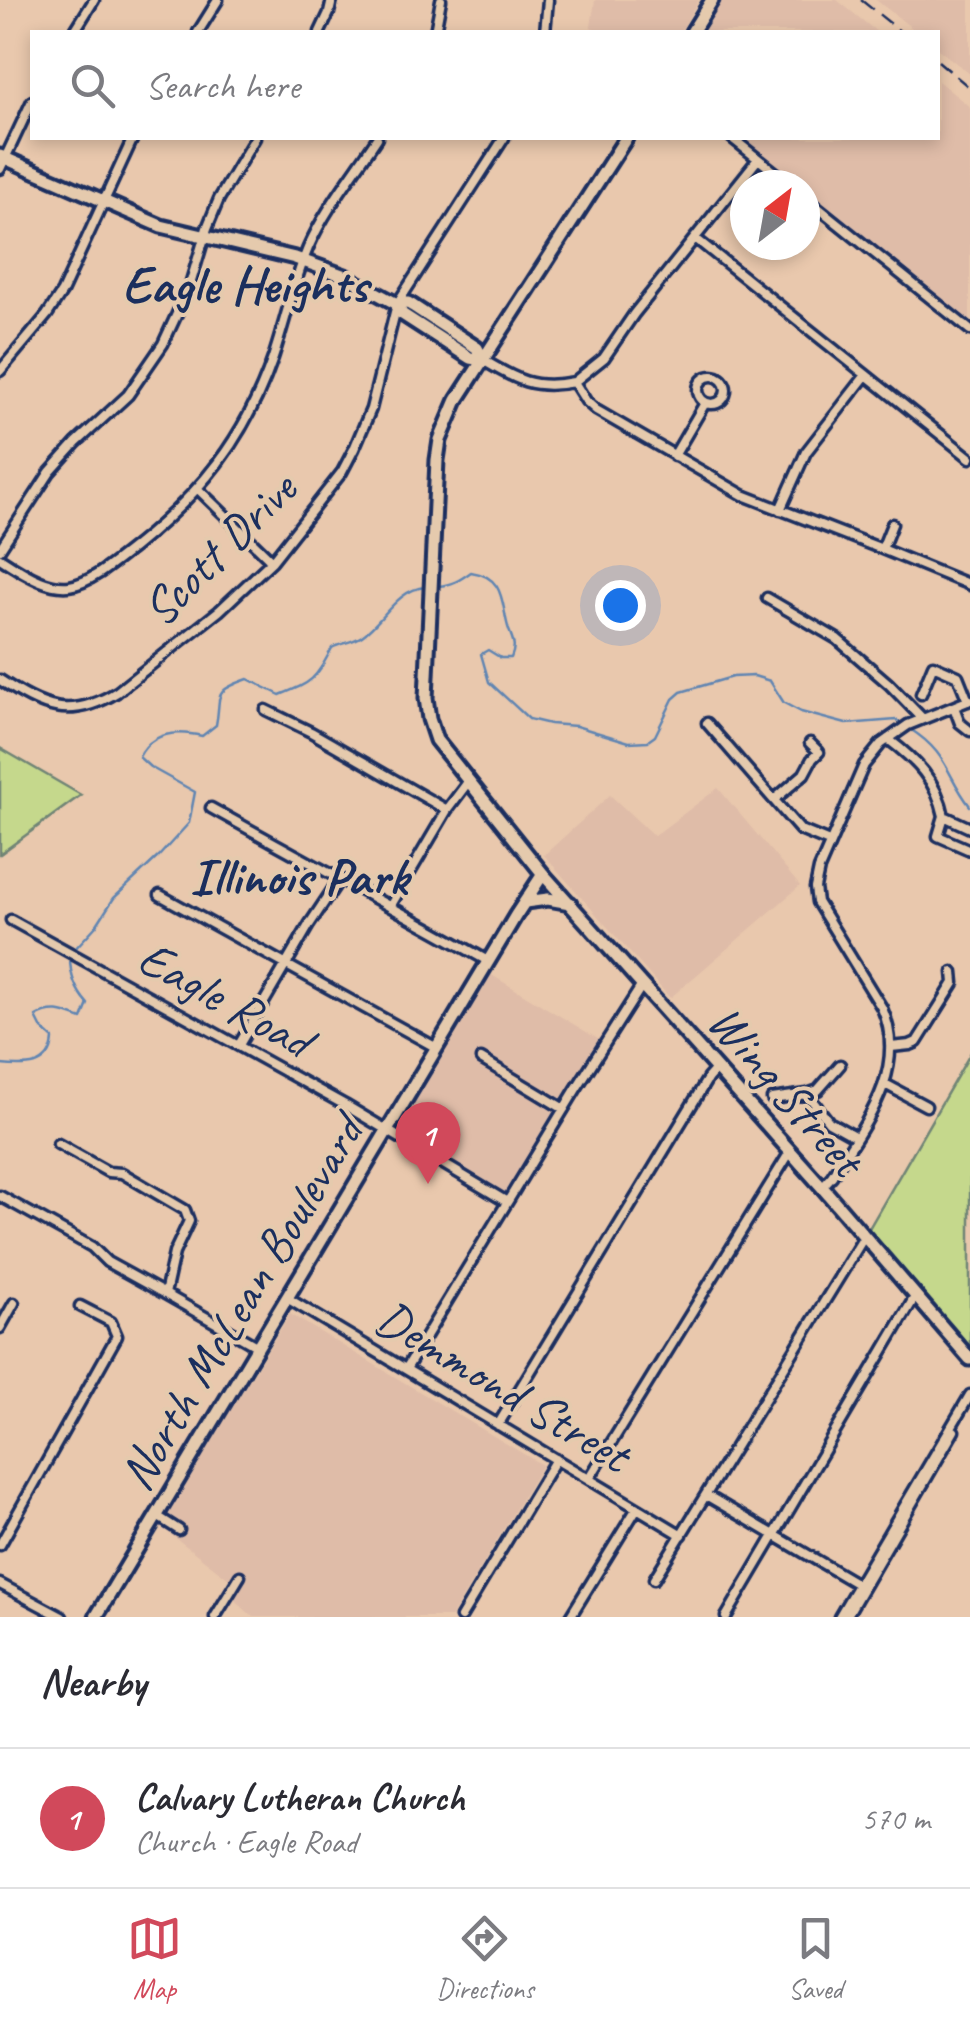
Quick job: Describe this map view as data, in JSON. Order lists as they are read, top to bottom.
{
  "streets": {
    "main road": ["Wing Street", "North McLean Boulevard"],
    "street": ["Scott Drive", "Eagle Road", "Demmond Street"]
  },
  "crossings": [
    ["Eagle Road", "North McLean Boulevard"],
    ["Wing Street", "North McLean Boulevard"],
    ["North McLean Boulevard", "Demmond Street"]
  ],
  "districts": ["Eagle Heights", "Illinois Park"],
  "north": "top right",
  "page": {
    "search": "Search here",
    "pins": "1",
    "heading": "Nearby",
    "list": [
      {
        "mark": "1",
        "name": "Calvary Lutheran Church",
        "note": "Church · Eagle Road",
        "value": "570 m"
      }
    ],
    "nav": ["Map", "Directions", "Saved"]
  }
}
